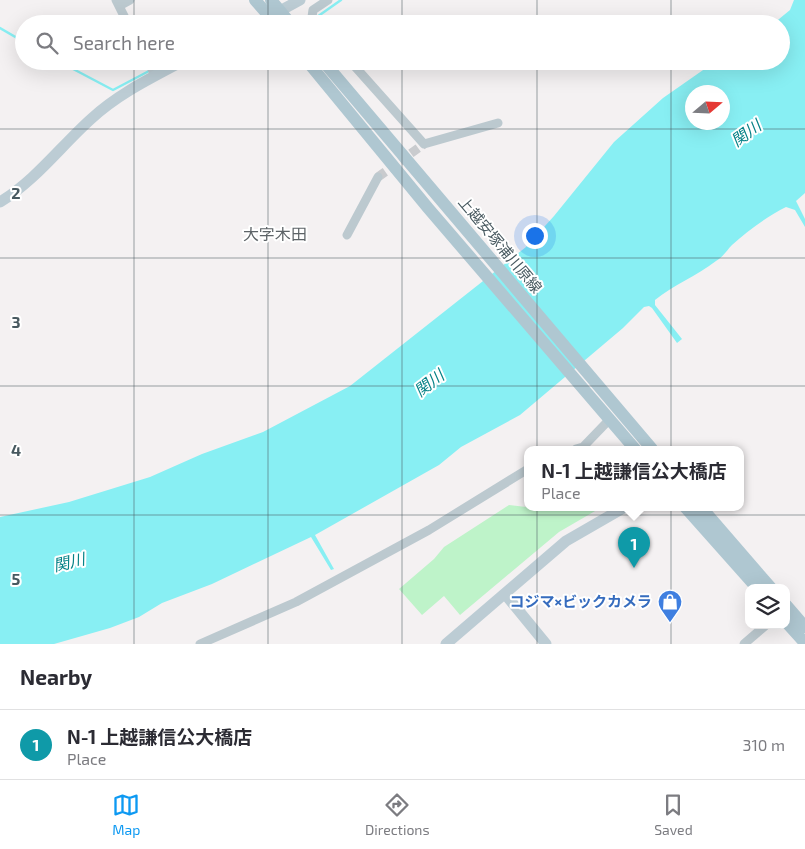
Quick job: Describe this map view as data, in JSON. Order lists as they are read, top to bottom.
{
  "streets": {
    "main road": ["上越安塚浦川原線"]
  },
  "districts": ["大字木田"],
  "water": ["関川"],
  "places": {
    "shop": ["コジマ×ビックカメラ"]
  },
  "north": "right",
  "page": {
    "search": "Search here",
    "popup": ["N-1 上越謙信公大橋店", "Place"],
    "pins": "1",
    "heading": "Nearby",
    "list": [
      {
        "mark": "1",
        "name": "N-1 上越謙信公大橋店",
        "note": "Place",
        "value": "310 m"
      }
    ],
    "nav": ["Map", "Directions", "Saved"]
  },
  "grid": {
    "rows": [
      "2",
      "3",
      "4",
      "5"
    ]
  }
}
